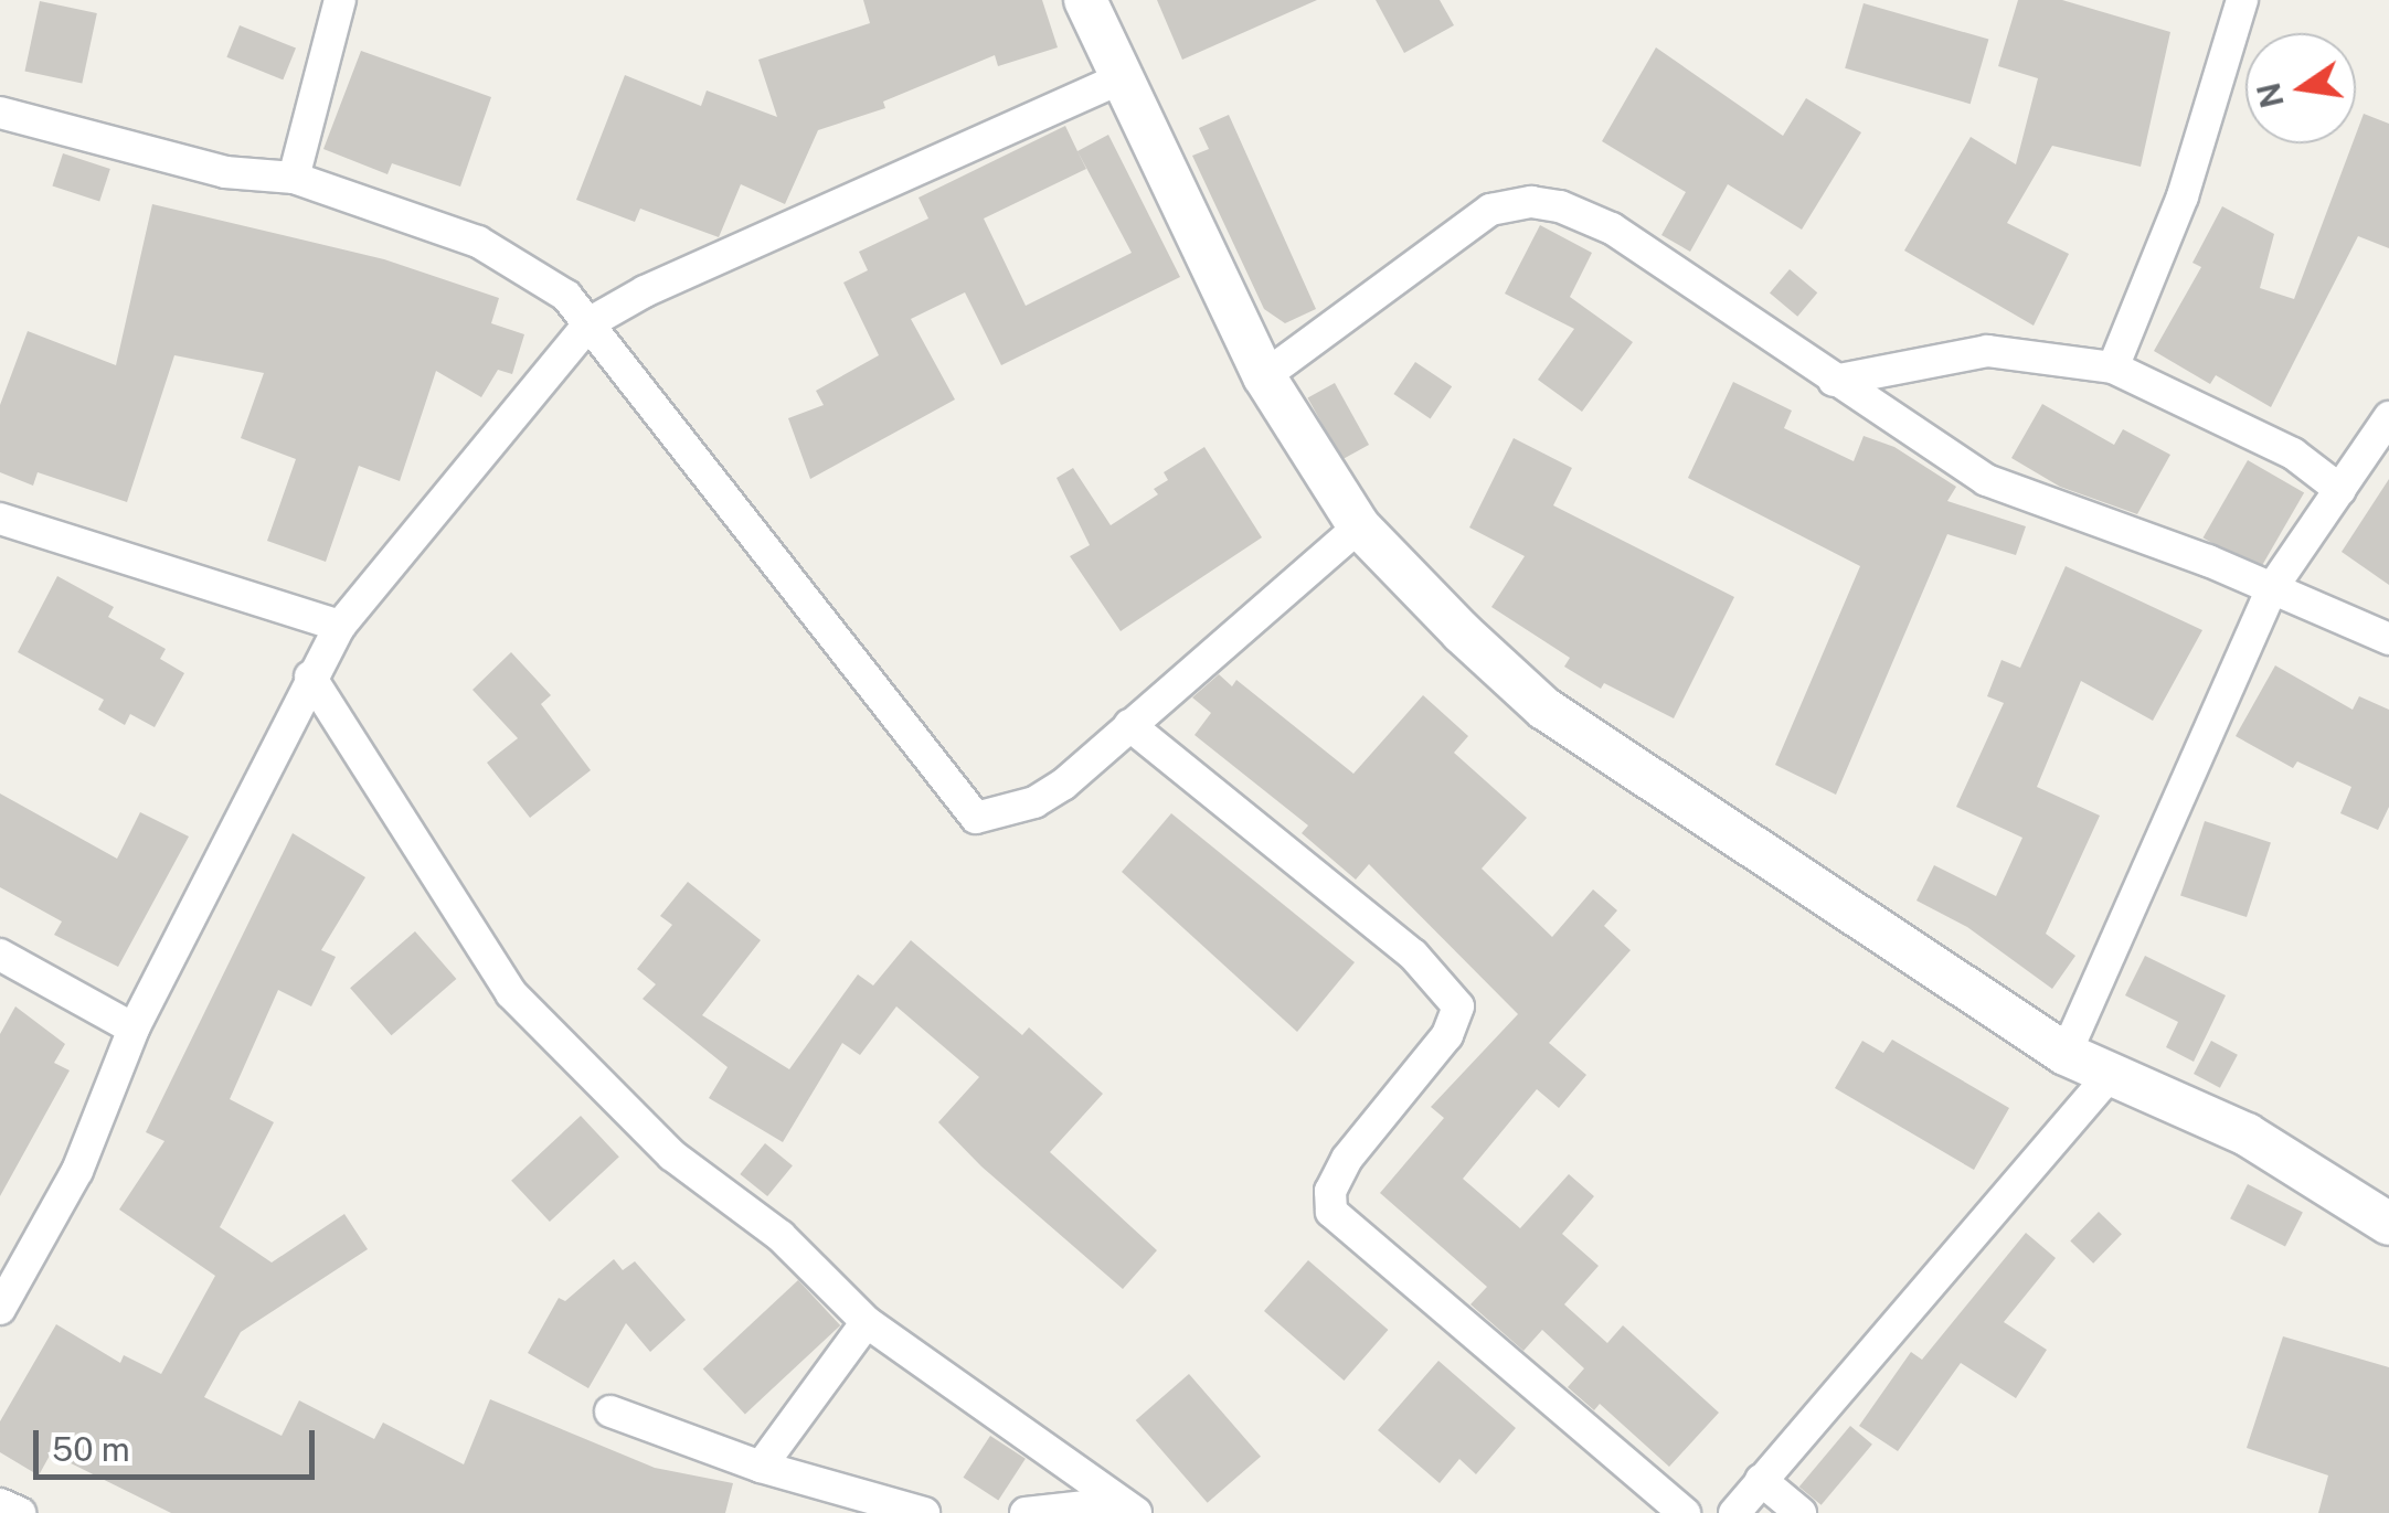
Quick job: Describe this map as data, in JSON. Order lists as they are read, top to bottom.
{
  "scale_bar": "50 m",
  "north": "left"
}
